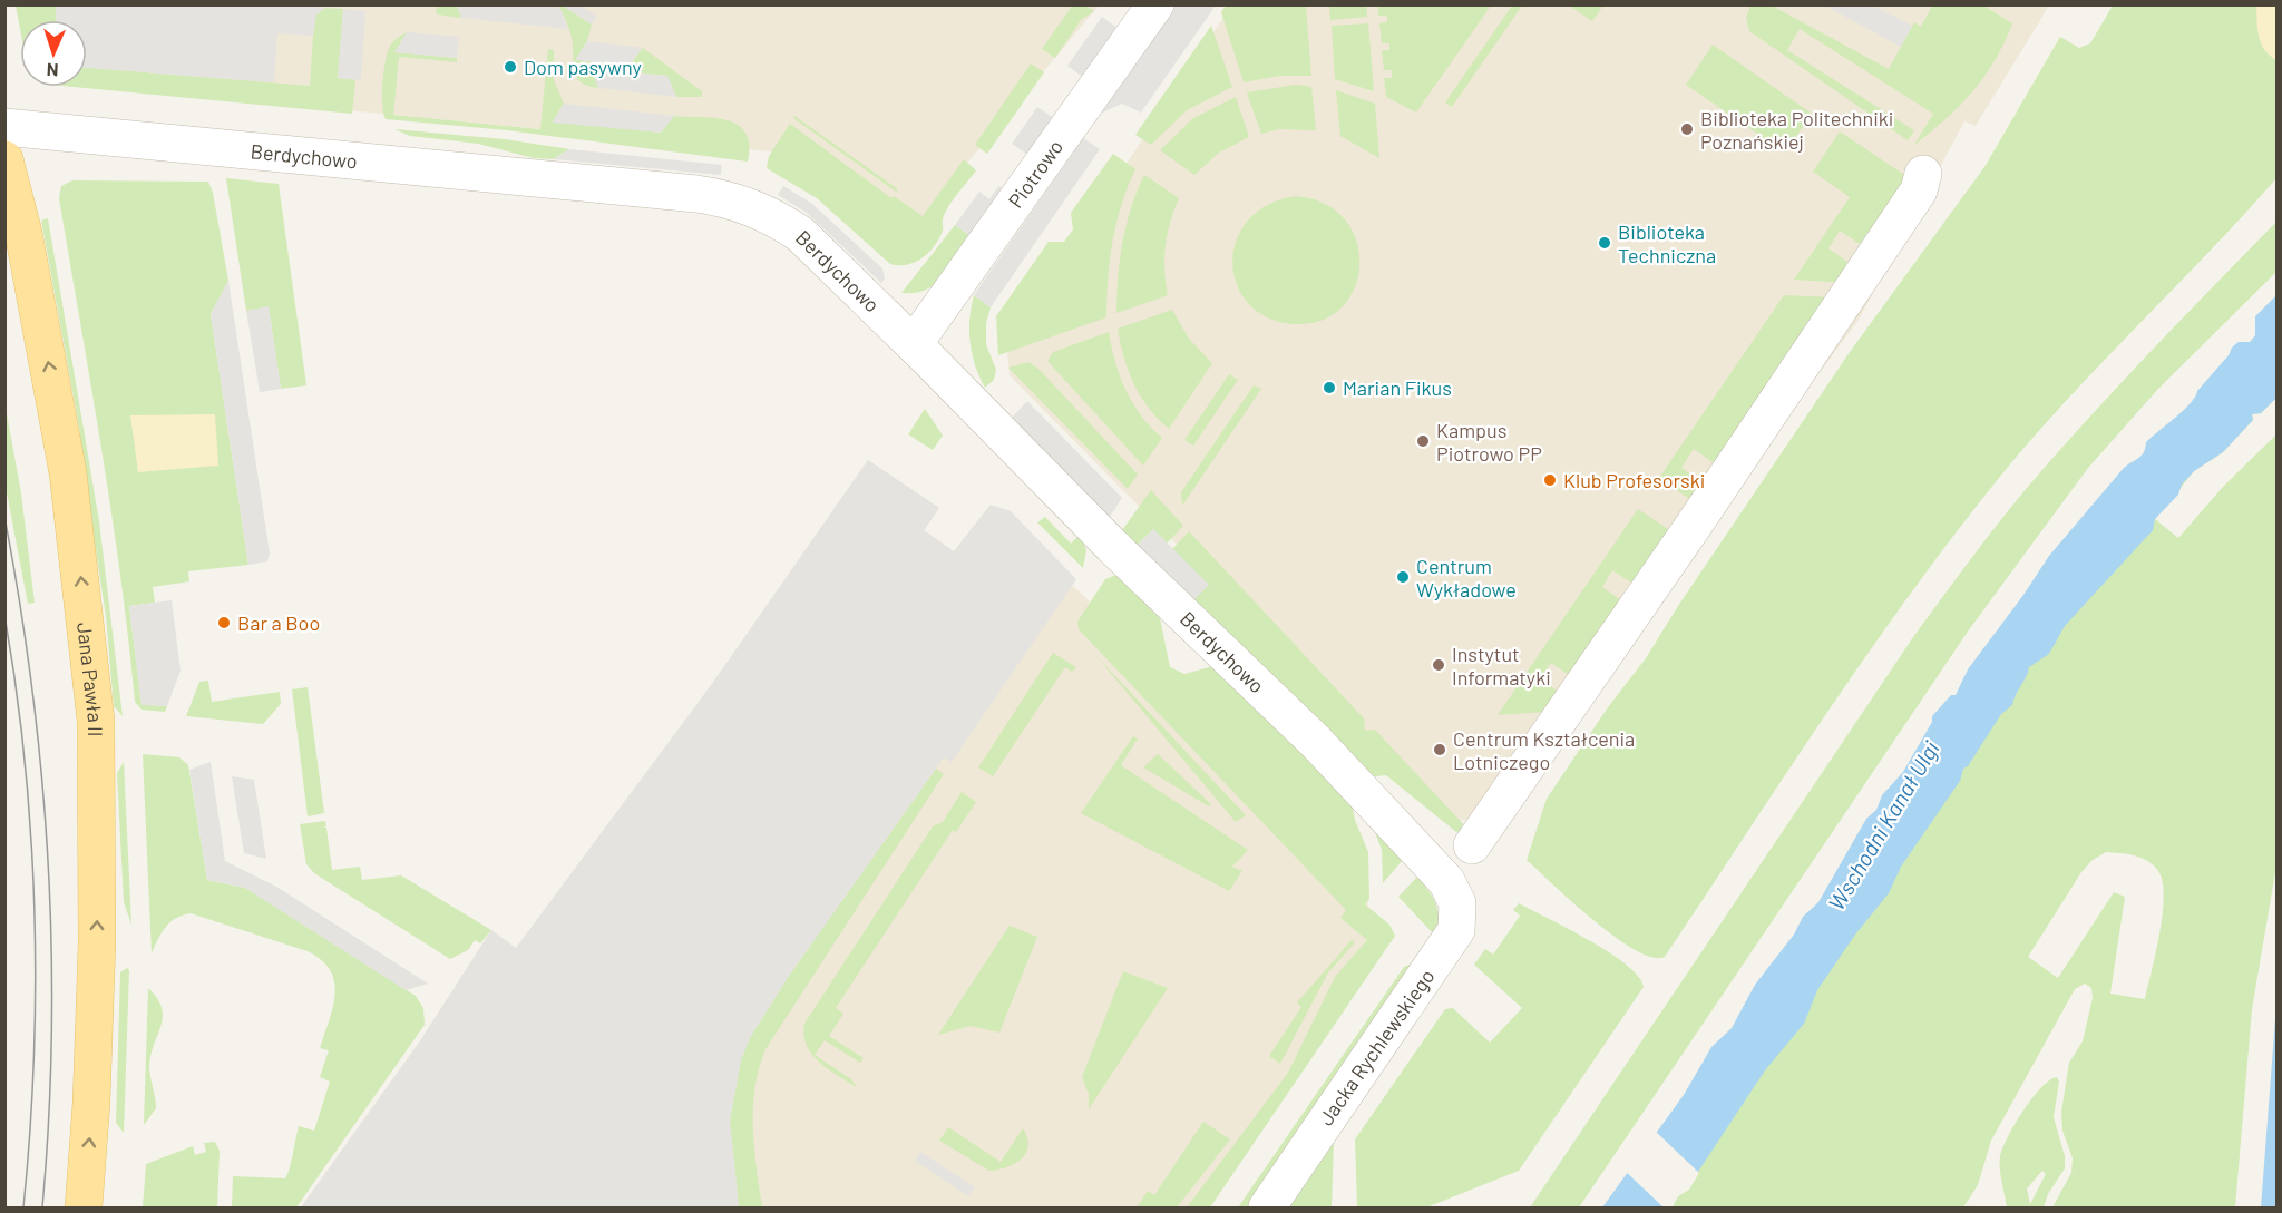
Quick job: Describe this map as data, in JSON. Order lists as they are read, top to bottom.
{
  "streets": {
    "main road": ["Jana Pawła II"],
    "street": ["Berdychowo", "Piotrowo", "Jacka Rychlewskiego"]
  },
  "crossings": [
    ["Berdychowo", "Piotrowo"],
    ["Berdychowo", "Jacka Rychlewskiego"]
  ],
  "one_way": ["Jana Pawła II"],
  "water": ["Wschodni Kanał Ulgi"],
  "places": [
    "Dom pasywny",
    "Biblioteka Politechniki Poznańskiej",
    "Biblioteka Techniczna",
    "Marian Fikus",
    "Kampus Piotrowo PP",
    "Klub Profesorski",
    "Centrum Wykładowe",
    "Bar a Boo",
    "Instytut Informatyki",
    "Centrum Kształcenia Lotniczego"
  ],
  "north": "bottom"
}
